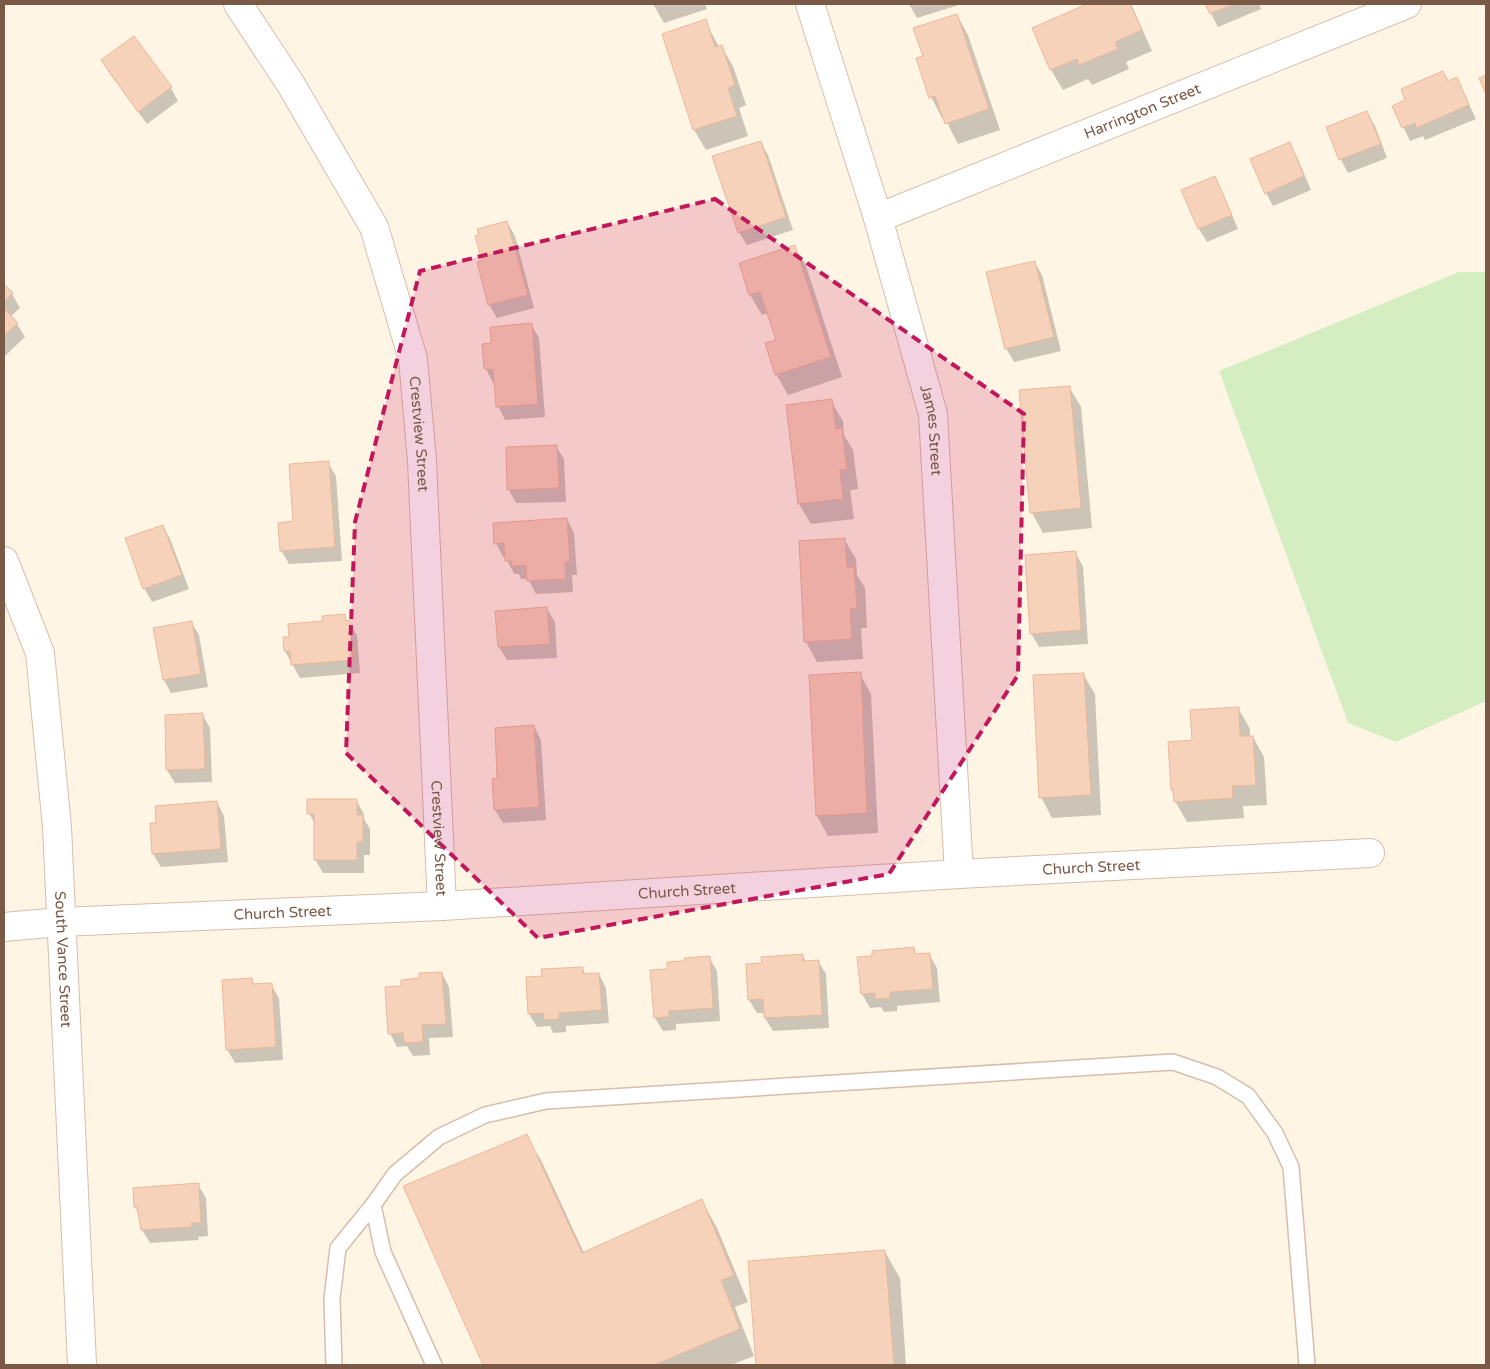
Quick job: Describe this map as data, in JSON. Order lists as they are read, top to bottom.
{
  "streets": {
    "street": [
      "Harrington Street",
      "James Street",
      "Crestview Street",
      "Church Street",
      "South Vance Street"
    ]
  },
  "crossings": [
    ["Harrington Street", "James Street"],
    ["James Street", "Church Street"],
    ["Crestview Street", "Church Street"],
    ["Church Street", "South Vance Street"]
  ]
}
